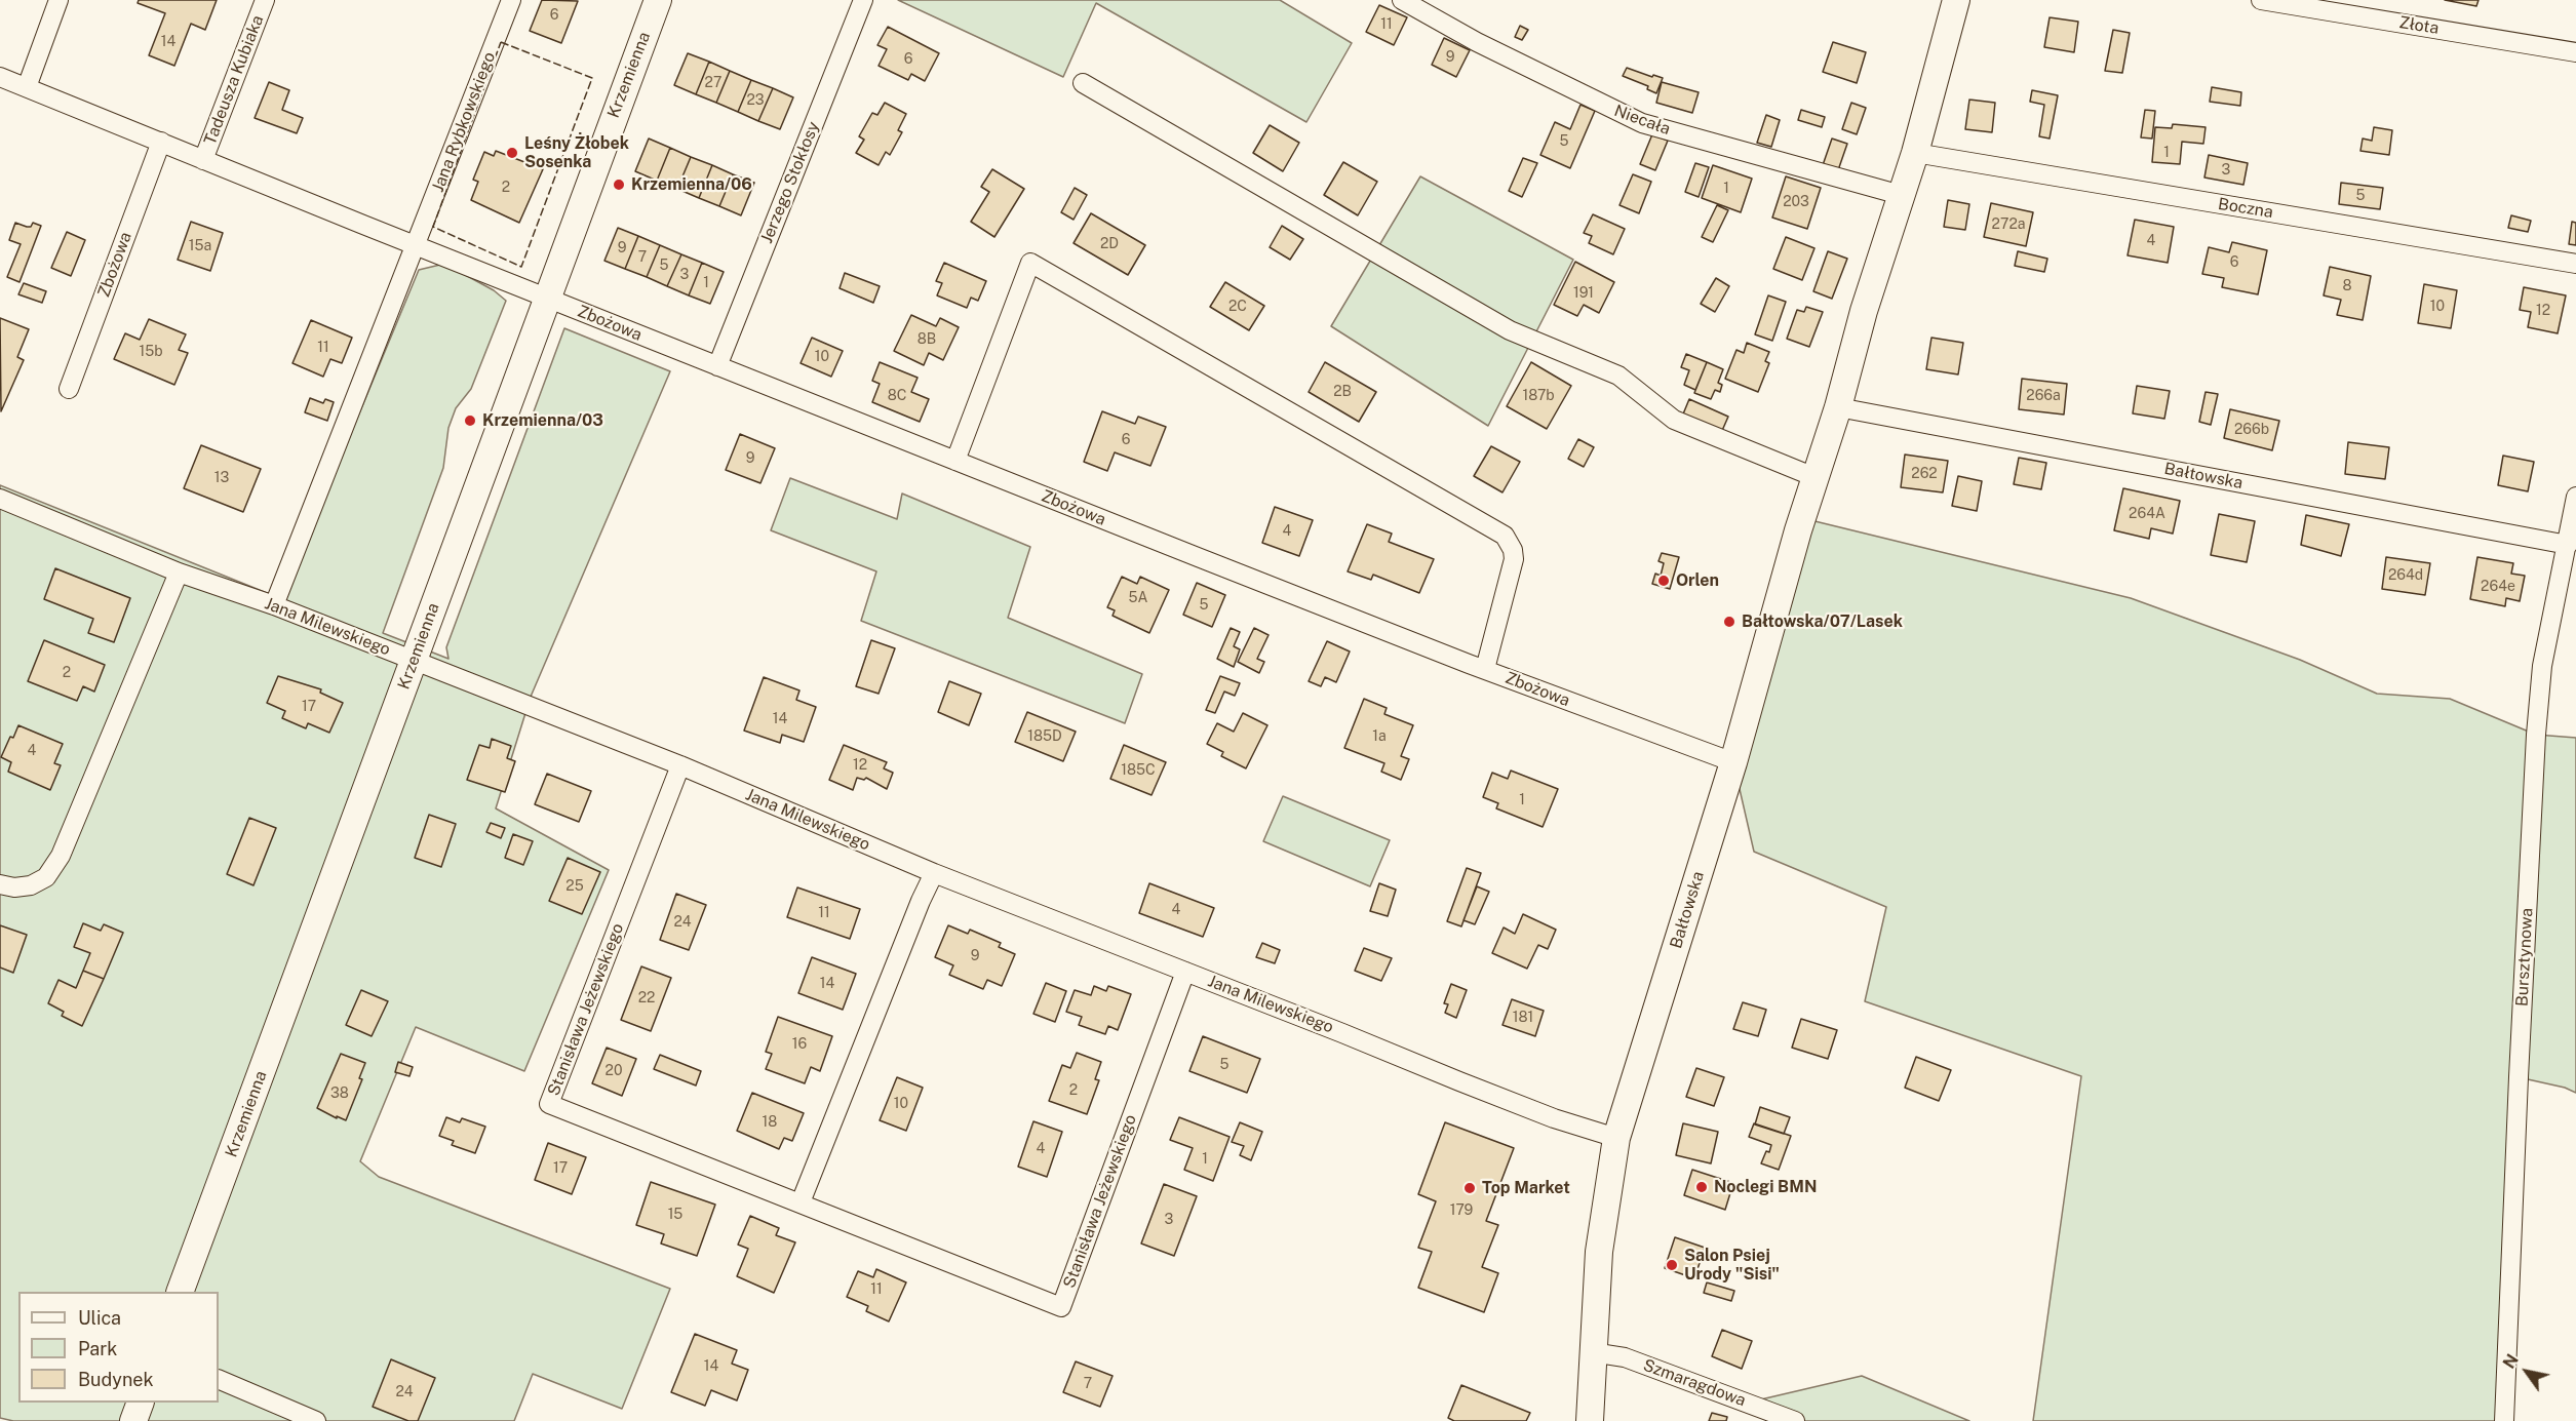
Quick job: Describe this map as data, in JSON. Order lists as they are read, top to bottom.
{
  "streets": {
    "main road": ["Krzemienna", "Bałtowska"],
    "street": [
      "Złota",
      "Tadeusza Kubiaka",
      "Niecała",
      "Jana Rybkowskiego",
      "Jerzego Stokłosy",
      "Boczna",
      "Zbożowa",
      "Jana Milewskiego",
      "Bursztynowa",
      "Stanisława Jeżewskiego",
      "Szmaragdowa"
    ]
  },
  "crossings": [
    ["Krzemienna", "Zbożowa"],
    ["Krzemienna", "Jana Milewskiego"],
    ["Tadeusza Kubiaka", "Zbożowa"],
    ["Niecała", "Bałtowska"],
    ["Jana Rybkowskiego", "Zbożowa"],
    ["Jerzego Stokłosy", "Zbożowa"],
    ["Boczna", "Bałtowska"],
    ["Zbożowa", "Bałtowska"],
    ["Bałtowska", "Jana Milewskiego"],
    ["Bałtowska", "Bursztynowa"],
    ["Bałtowska", "Szmaragdowa"],
    ["Jana Milewskiego", "Stanisława Jeżewskiego"]
  ],
  "places": [
    "Leśny Żłobek Sosenka",
    "Krzemienna/06",
    "Krzemienna/03",
    "Orlen",
    "Bałtowska/07/Lasek",
    "Noclegi BMN",
    "Top Market",
    "Salon Psiej Urody \"Sisi\""
  ],
  "house_numbers": [
    "6",
    "11",
    "14",
    "9",
    "6",
    "27",
    "23",
    "5",
    "1",
    "3",
    "2",
    "1",
    "5",
    "203",
    "272a",
    "4",
    "2D",
    "15a",
    "9",
    "7",
    "6",
    "5",
    "3",
    "1",
    "8",
    "191",
    "2C",
    "10",
    "12",
    "8B",
    "11",
    "15b",
    "10",
    "2B",
    "8C",
    "187b",
    "266a",
    "266b",
    "6",
    "9",
    "262",
    "13",
    "264A",
    "4",
    "264d",
    "264e",
    "5A",
    "5",
    "2",
    "17",
    "14",
    "185D",
    "1a",
    "4",
    "12",
    "185C",
    "1",
    "25",
    "4",
    "11",
    "24",
    "9",
    "14",
    "22",
    "181",
    "16",
    "5",
    "20",
    "2",
    "38",
    "10",
    "18",
    "4",
    "1",
    "17",
    "179",
    "15",
    "3",
    "11",
    "14",
    "7",
    "24"
  ],
  "legend": ["Ulica", "Park", "Budynek"],
  "north": "top left"
}
